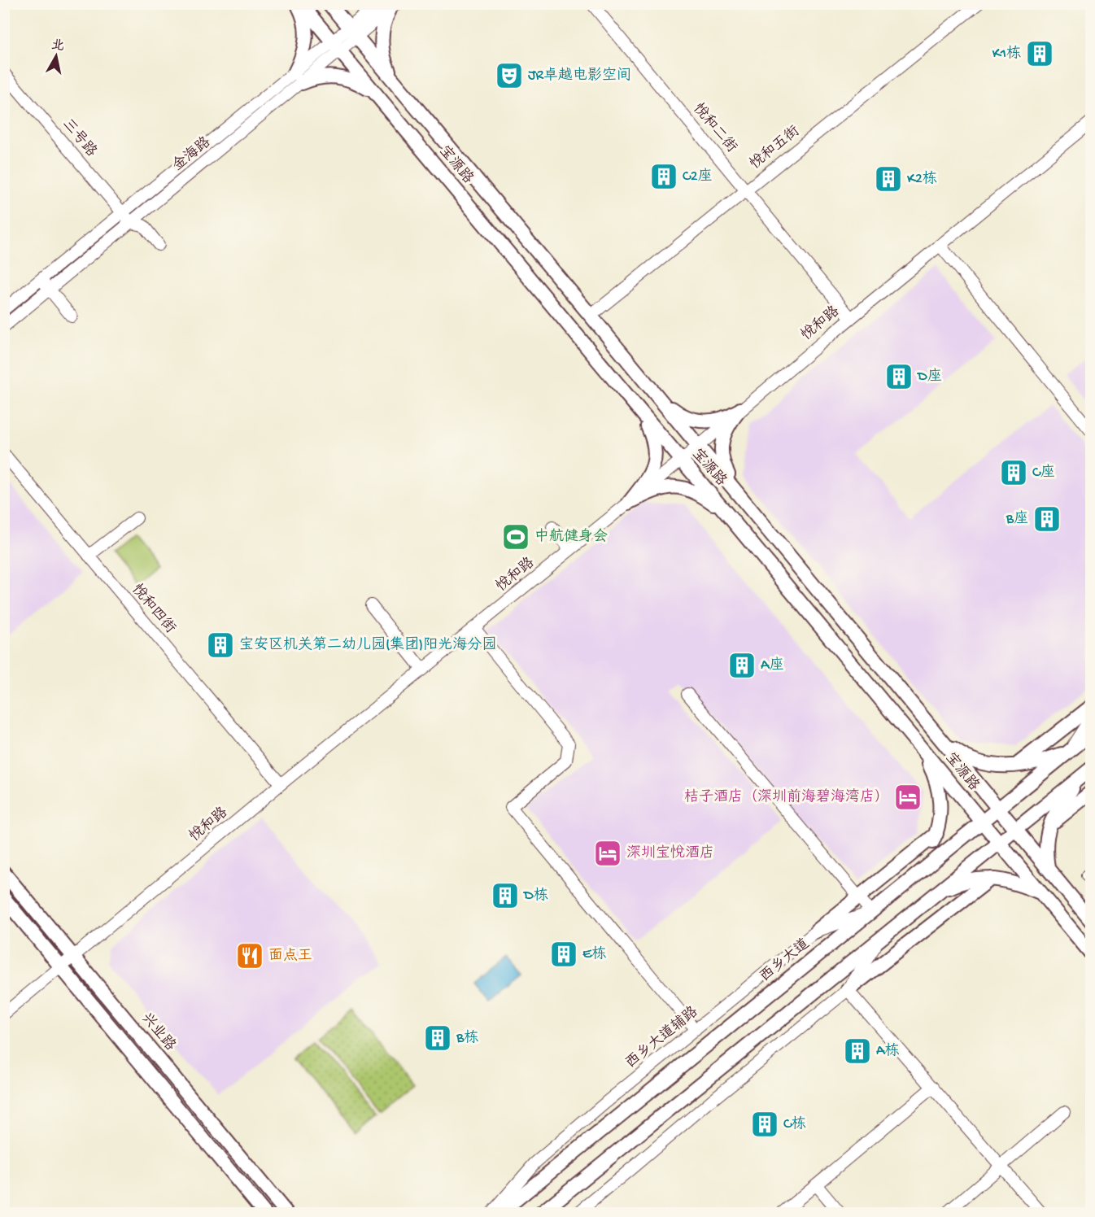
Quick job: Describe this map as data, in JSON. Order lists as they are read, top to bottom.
{
  "streets": {
    "main road": ["宝源路", "西乡大道", "兴业路"],
    "street": [
      "悦和二街",
      "三号路",
      "悦和五街",
      "金海路",
      "悦和路",
      "悦和四街",
      "西乡大道辅路"
    ]
  },
  "crossings": [
    ["悦和二街", "悦和五街"],
    ["悦和二街", "悦和路"],
    ["三号路", "金海路"],
    ["悦和五街", "宝源路"],
    ["金海路", "宝源路"],
    ["宝源路", "悦和路"],
    ["宝源路", "西乡大道"],
    ["悦和路", "悦和四街"],
    ["悦和路", "兴业路"],
    ["西乡大道", "西乡大道辅路"]
  ],
  "places": {
    "building": [
      "K1栋",
      "C2座",
      "K2栋",
      "D座",
      "C座",
      "B座",
      "宝安区机关第二幼儿园(集团)阳光海分园",
      "A座",
      "D栋",
      "E栋",
      "B栋",
      "A栋",
      "C栋"
    ],
    "theatre": ["JR卓越电影空间"],
    "sports": ["中航健身会"],
    "hotel": ["桔子酒店（深圳前海碧海湾店）", "深圳宝悦酒店"],
    "restaurant": ["面点王"]
  },
  "north": "top"
}
